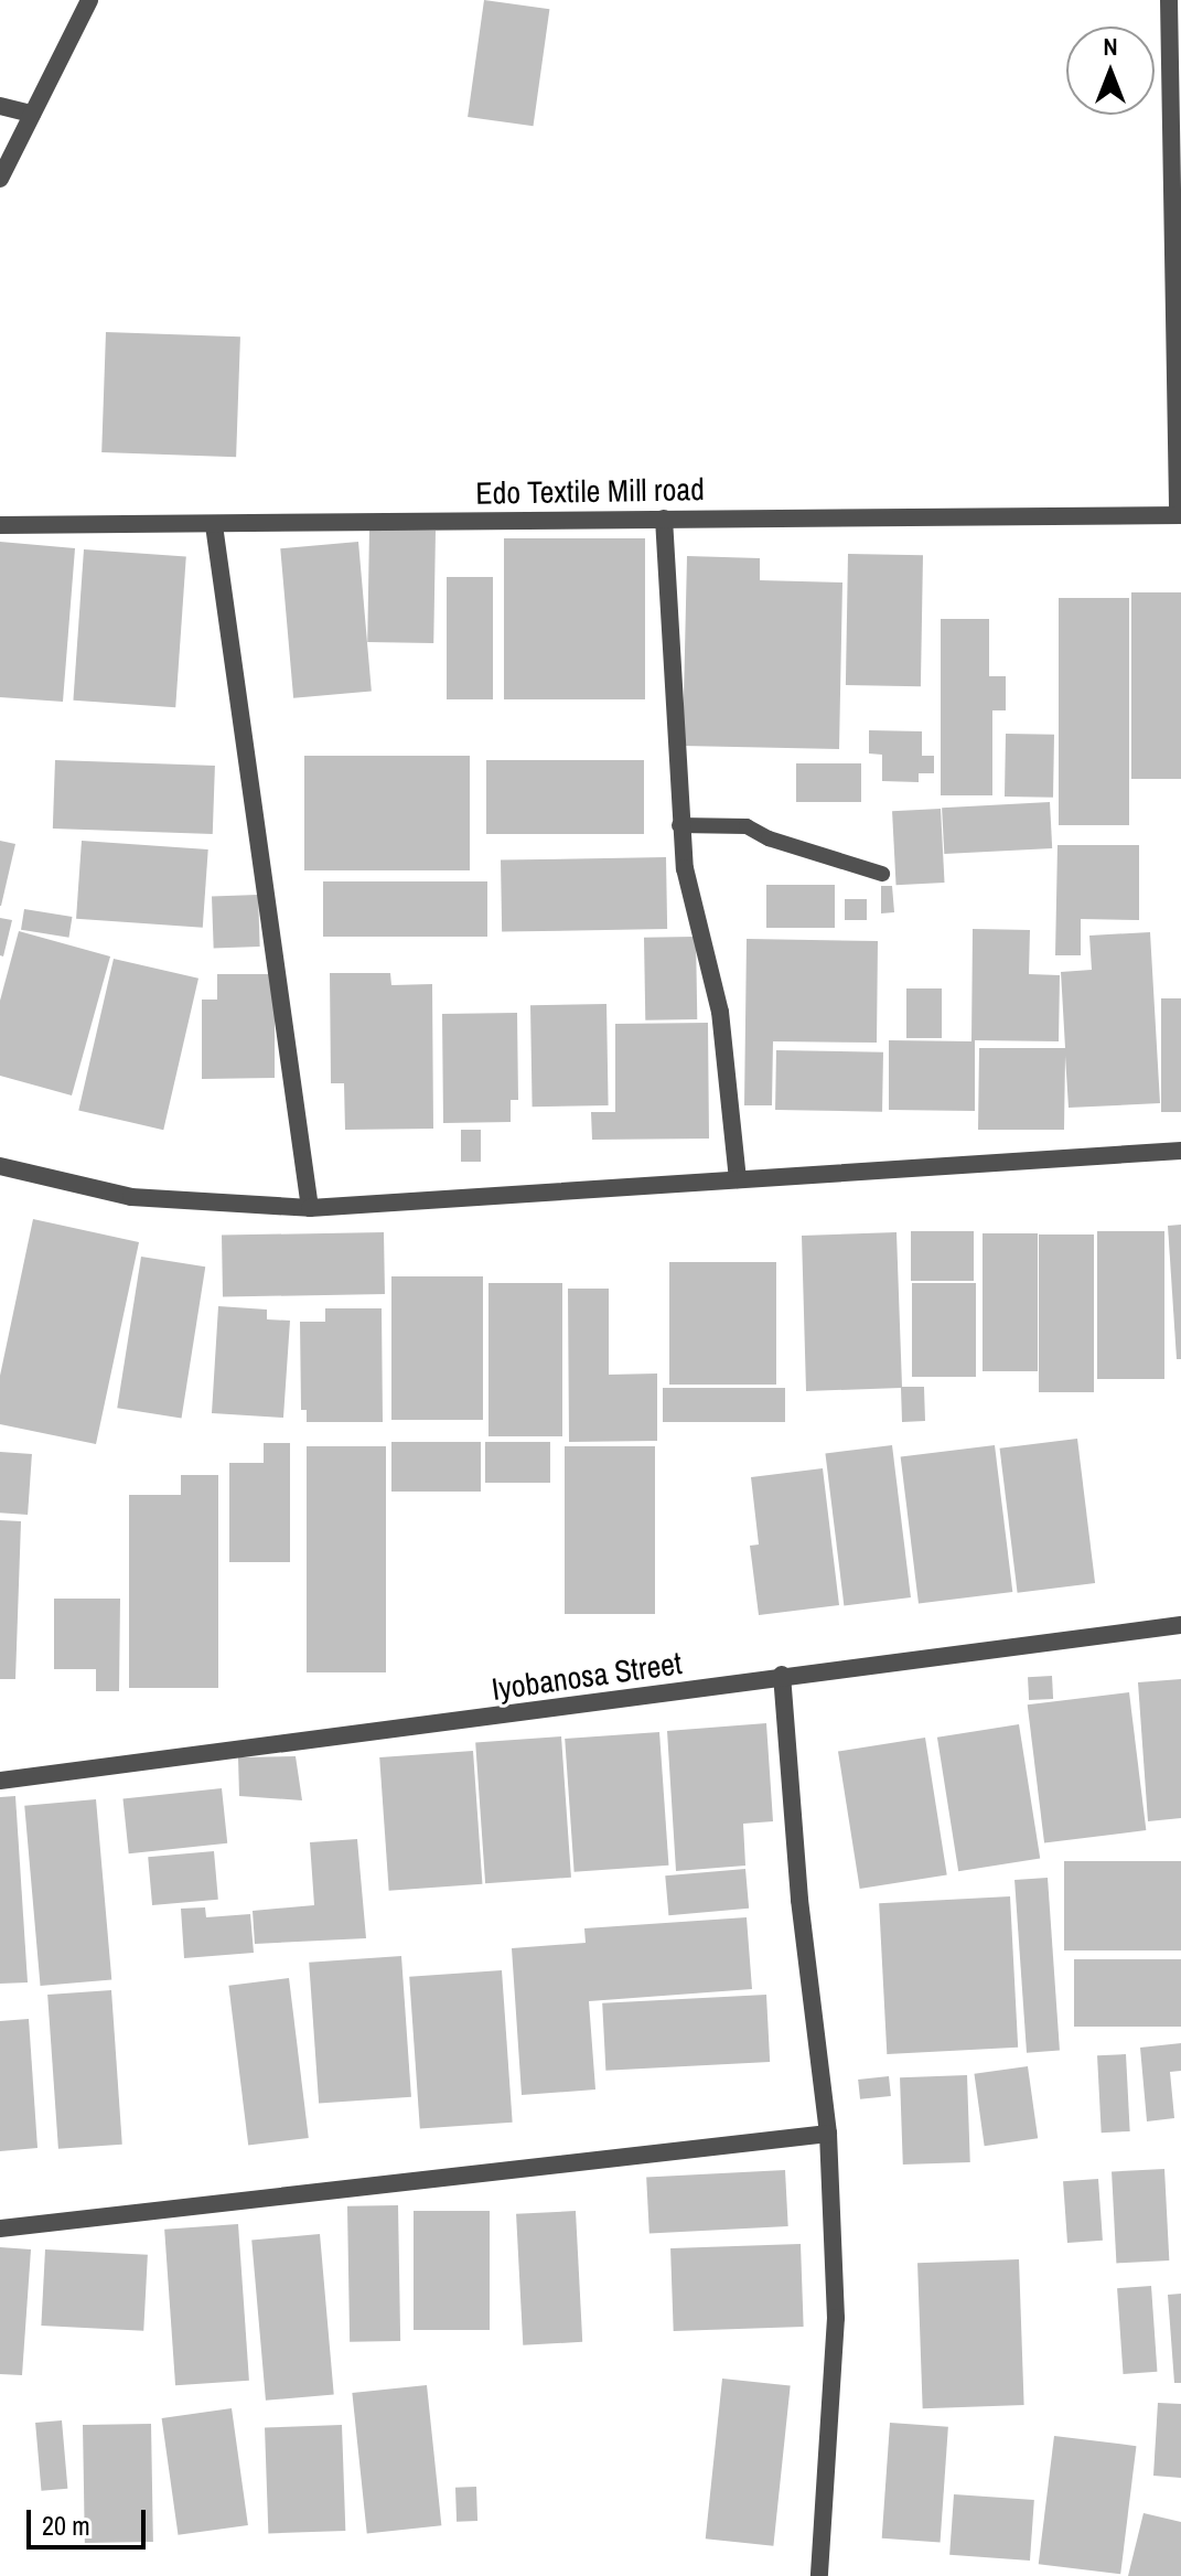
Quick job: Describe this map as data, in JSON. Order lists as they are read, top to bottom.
{
  "streets": {
    "street": ["Edo Textile Mill road", "Iyobanosa Street"]
  },
  "scale_bar": "20 m",
  "north": "top"
}
